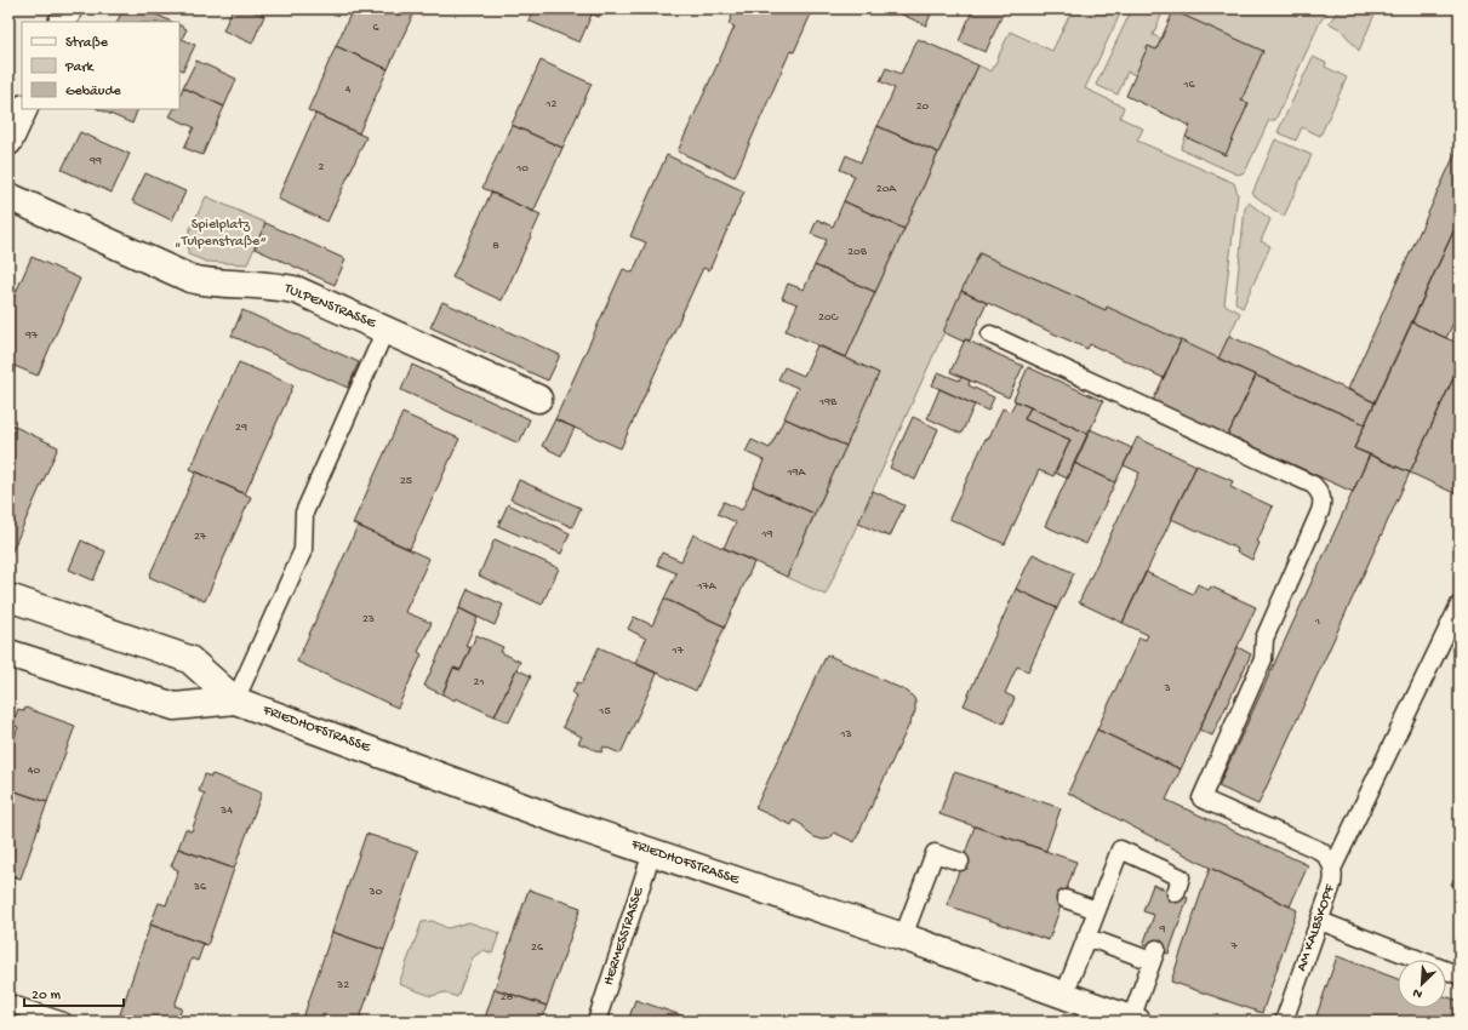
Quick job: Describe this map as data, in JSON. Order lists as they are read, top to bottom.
{
  "streets": {
    "main road": ["TULPENSTRASSE", "FRIEDHOFSTRASSE"],
    "lane": ["AM KALBSKOPF", "HERMESSTRASSE"]
  },
  "crossings": [
    ["FRIEDHOFSTRASSE", "HERMESSTRASSE"]
  ],
  "parks": ["Spielplatz „Tulpenstraße“"],
  "house_numbers": [
    "6",
    "16",
    "4",
    "12",
    "20",
    "99",
    "2",
    "10",
    "20A",
    "8",
    "20B",
    "20C",
    "97",
    "19B",
    "29",
    "19A",
    "25",
    "19",
    "27",
    "17A",
    "23",
    "1",
    "17",
    "21",
    "3",
    "15",
    "13",
    "40",
    "34",
    "36",
    "30",
    "9",
    "7",
    "26",
    "32",
    "28"
  ],
  "legend": ["Straße", "Park", "Gebäude"],
  "scale_bar": "20 m",
  "north": "bottom left"
}
